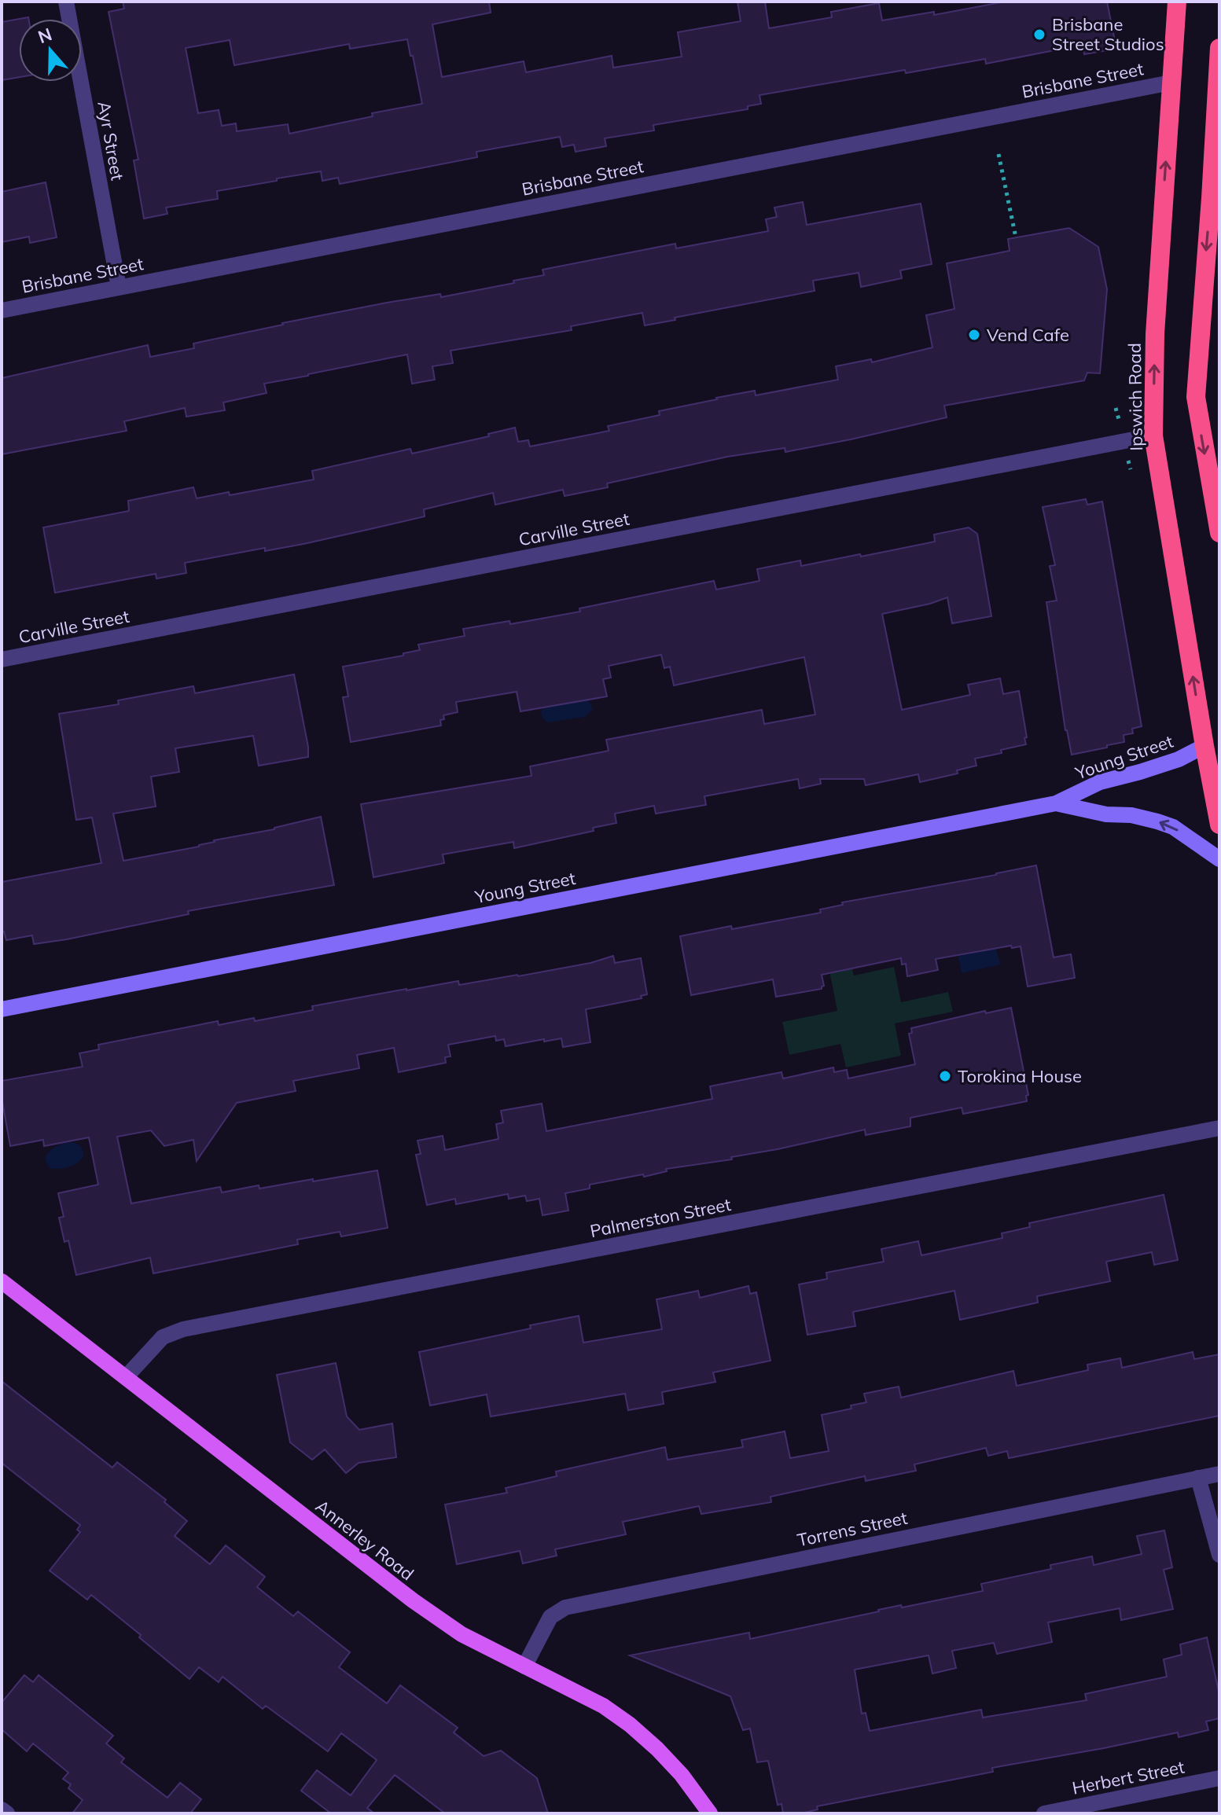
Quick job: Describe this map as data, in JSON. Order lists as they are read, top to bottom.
{
  "streets": {
    "highway": ["Ipswich Road"],
    "main road": ["Annerley Road"],
    "street": [
      "Brisbane Street",
      "Ayr Street",
      "Carville Street",
      "Young Street",
      "Palmerston Street",
      "Torrens Street",
      "Herbert Street"
    ]
  },
  "crossings": [
    ["Brisbane Street", "Ayr Street"],
    ["Brisbane Street", "Ipswich Road"],
    ["Ipswich Road", "Carville Street"],
    ["Ipswich Road", "Young Street"],
    ["Palmerston Street", "Annerley Road"],
    ["Torrens Street", "Annerley Road"]
  ],
  "places": ["Brisbane Street Studios", "Vend Cafe", "Torokina House"],
  "north": "top"
}
